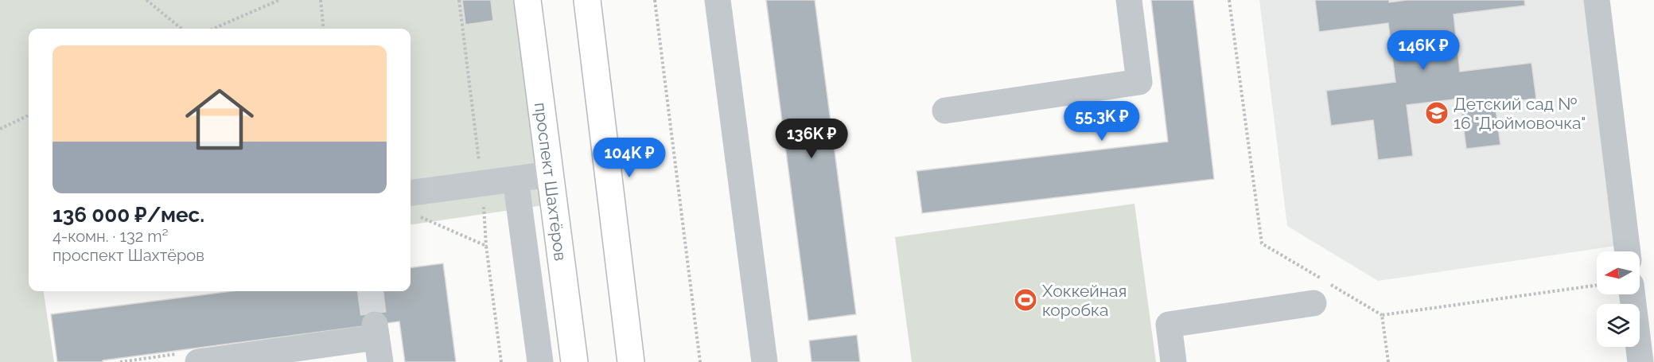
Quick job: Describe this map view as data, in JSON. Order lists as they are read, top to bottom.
{
  "streets": {
    "main road": ["проспект Шахтёров"]
  },
  "places": {
    "school or university": ["Детский сад № 16 \"Дюймовочка\""],
    "sports": ["Хоккейная коробка"]
  },
  "north": "left",
  "page": {
    "list": [
      {
        "name": "136 000 ₽/мес.",
        "note": "4-комн. · 132 m² · проспект Шахтёров"
      }
    ],
    "price": [
      "146K ₽",
      "55.3K ₽",
      "136K ₽",
      "104K ₽"
    ]
  }
}
